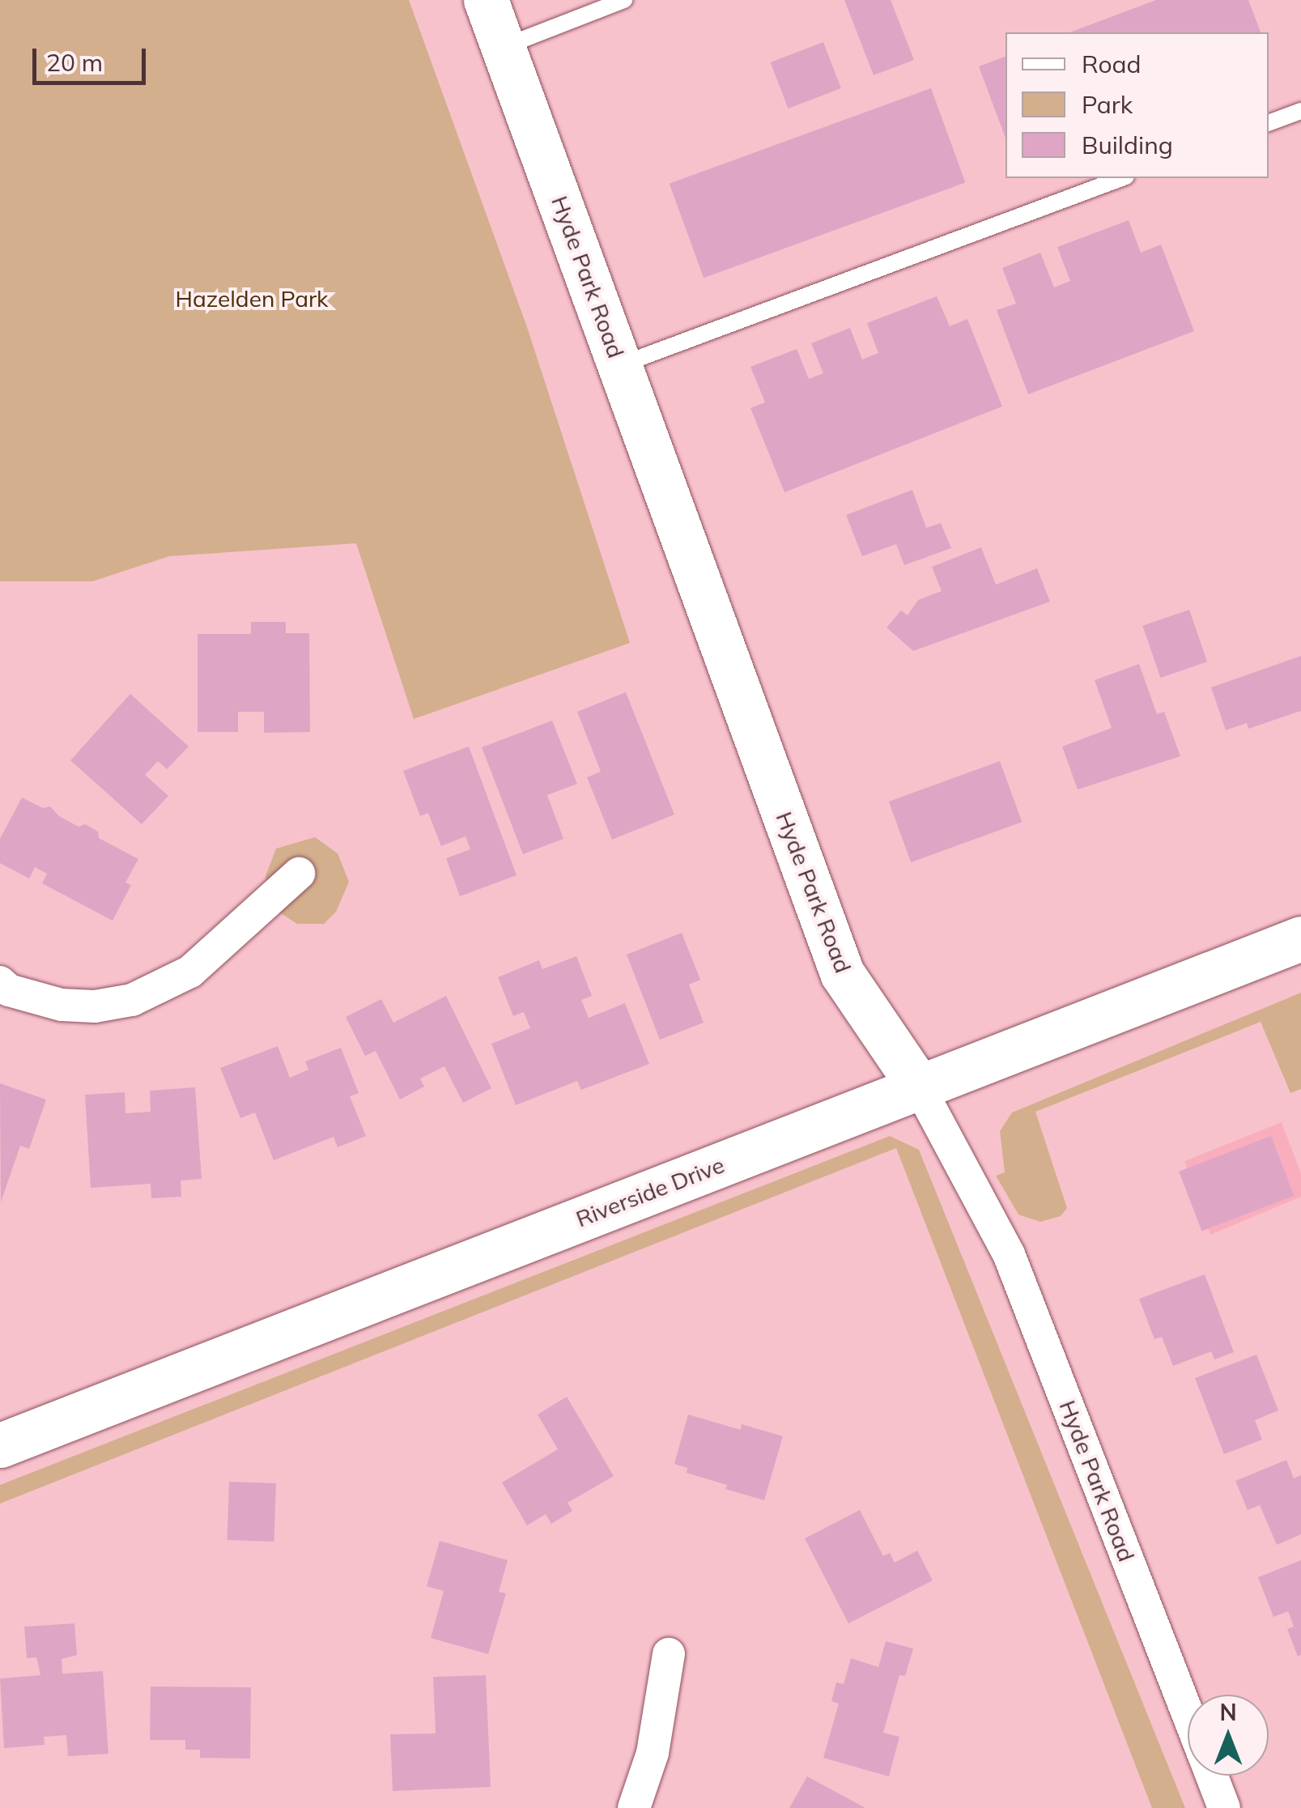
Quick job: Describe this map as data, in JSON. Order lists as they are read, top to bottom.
{
  "streets": {
    "main road": ["Hyde Park Road", "Riverside Drive"]
  },
  "crossings": [
    ["Hyde Park Road", "Riverside Drive"]
  ],
  "parks": ["Hazelden Park"],
  "legend": ["Road", "Park", "Building"],
  "scale_bar": "20 m",
  "north": "top"
}
